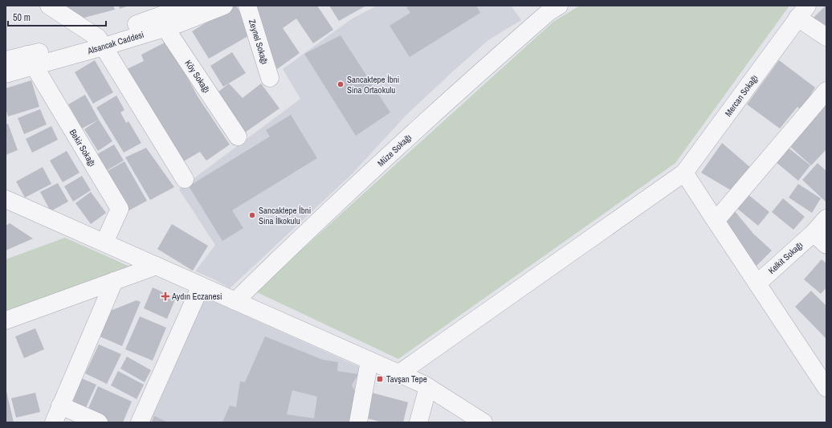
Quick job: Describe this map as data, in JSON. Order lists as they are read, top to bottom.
{
  "streets": {
    "street": [
      "Zeynel Sokağı",
      "Alsancak Caddesi",
      "Köy Sokağı",
      "Mercan Sokağı",
      "Bekir Sokağı",
      "Müze Sokağı",
      "Kelkit Sokağı"
    ]
  },
  "crossings": [
    ["Alsancak Caddesi", "Köy Sokağı"],
    ["Alsancak Caddesi", "Bekir Sokağı"]
  ],
  "places": {
    "other": ["Sancaktepe İbni Sina Ortaokulu", "Sancaktepe İbni Sina İlkokulu"],
    "health": ["Aydın Eczanesi"],
    "transit": ["Tavşan Tepe"]
  },
  "scale_bar": "50 m"
}
